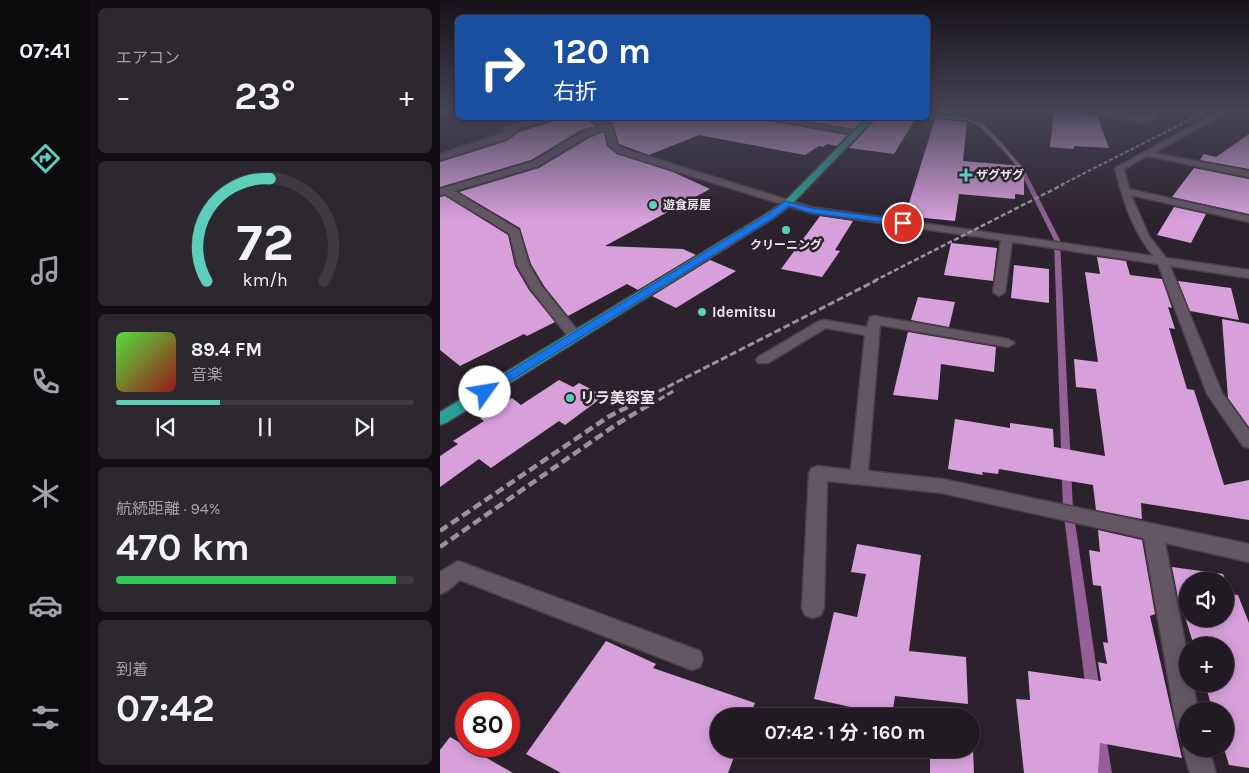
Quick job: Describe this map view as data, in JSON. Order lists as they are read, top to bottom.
{
  "places": {
    "health": ["ザグザグ"],
    "other": [
      "遊食房屋",
      "クリーニング",
      "Idemitsu",
      "リラ美容室"
    ]
  },
  "page": {
    "tabs": "07:41",
    "tile": [
      "エアコン",
      ["航続距離 · 94%", "470 km"],
      ["到着", "07:42"]
    ],
    "turn": ["120 m", "右折"],
    "heat": ["−", "23°", "+"],
    "song": ["89.4 FM", "音楽"],
    "map_buttons": ["+", "−"],
    "limit": "80",
    "trip": "07:42 · 1 分 · 160 m",
    "gauge": ["72", "km/h"]
  }
}
